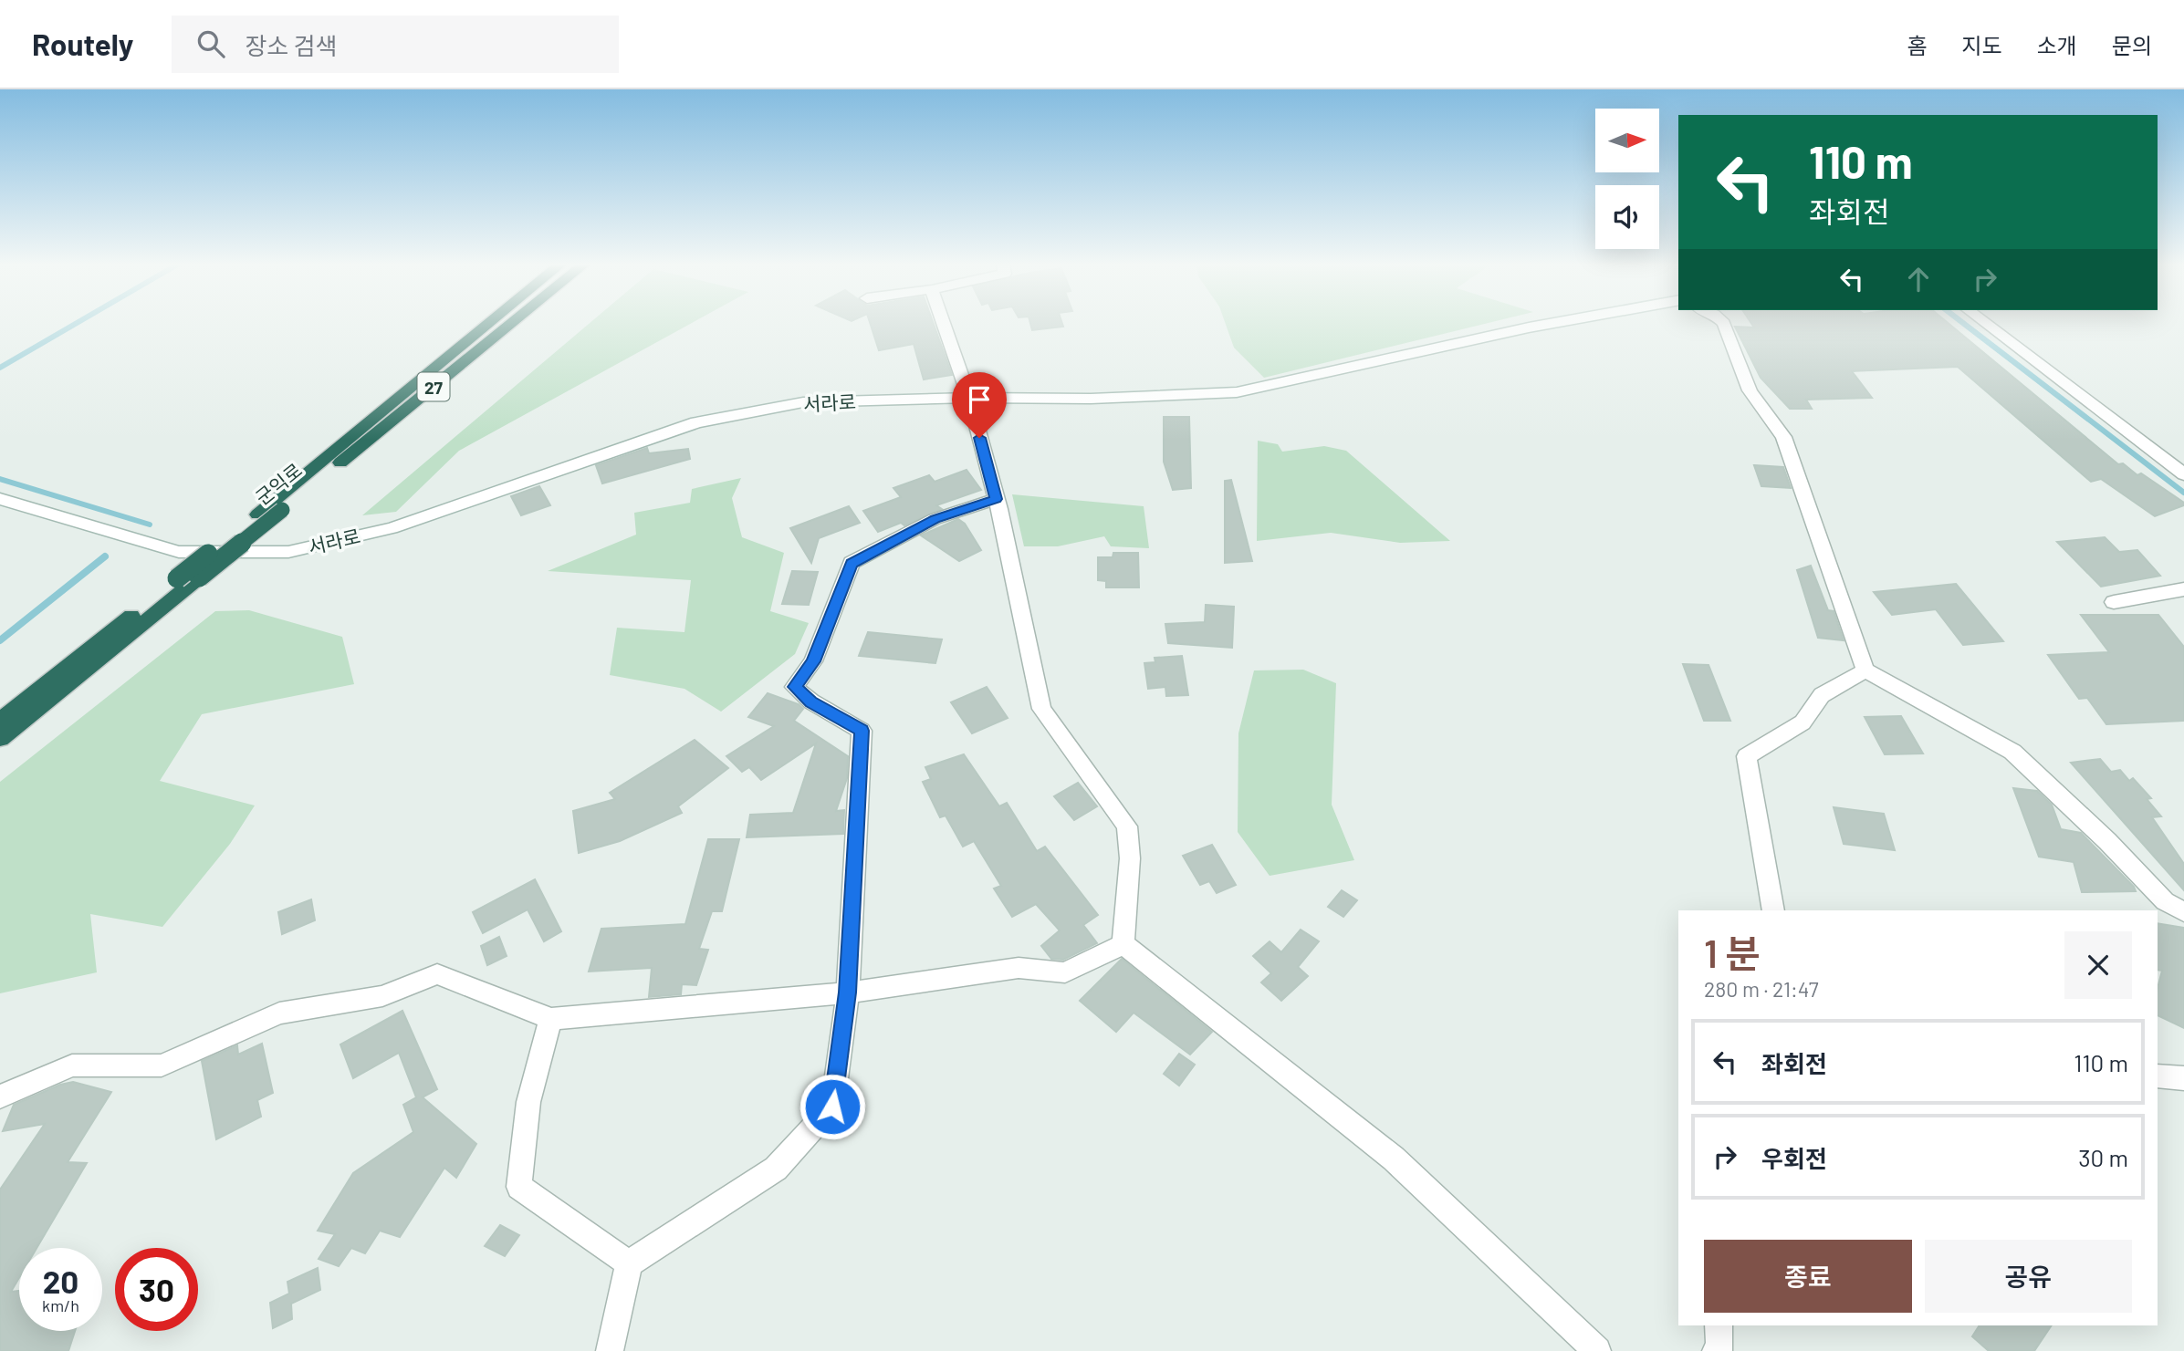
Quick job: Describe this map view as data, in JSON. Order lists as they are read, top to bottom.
{
  "streets": {
    "highway": ["27", "군익로"],
    "street": ["서라로"]
  },
  "north": "right",
  "page": {
    "header": "Routely",
    "search": "장소 검색",
    "nav": [
      "홈",
      "지도",
      "소개",
      "문의"
    ],
    "turn": ["110 m", "좌회전"],
    "heading": ["1 분", "280 m · 21:47"],
    "list": [
      {
        "name": "좌회전",
        "value": "110 m"
      },
      {
        "name": "우회전",
        "value": "30 m"
      }
    ],
    "buttons": ["종료", "공유"],
    "speed": "20 km/h",
    "limit": "30"
  }
}
